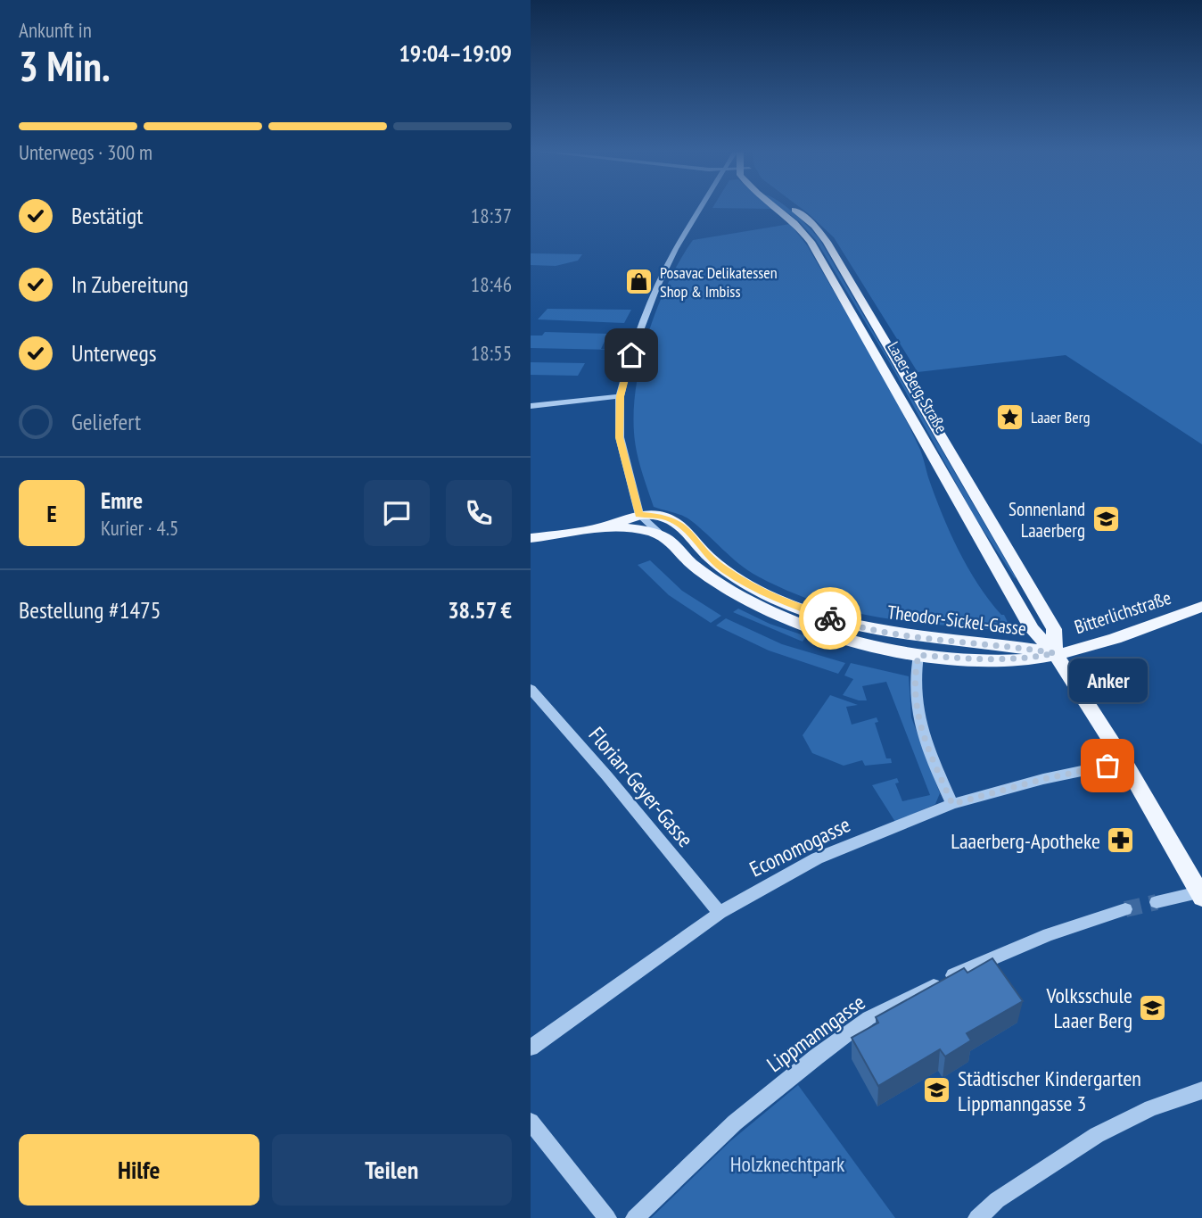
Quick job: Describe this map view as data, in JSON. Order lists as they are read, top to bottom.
{
  "streets": {
    "main road": ["Laaer-Berg-Straße", "Bitterlichstraße", "Theodor-Sickel-Gasse"],
    "street": ["Florian-Geyer-Gasse", "Economogasse", "Lippmanngasse"]
  },
  "crossings": [
    ["Laaer-Berg-Straße", "Bitterlichstraße"],
    ["Laaer-Berg-Straße", "Theodor-Sickel-Gasse"],
    ["Laaer-Berg-Straße", "Economogasse"],
    ["Bitterlichstraße", "Theodor-Sickel-Gasse"],
    ["Florian-Geyer-Gasse", "Economogasse"]
  ],
  "parks": ["Holzknechtpark"],
  "places": {
    "shop": ["Posavac Delikatessen Shop & Imbiss"],
    "place": ["Laaer Berg"],
    "school or university": ["Sonnenland Laaerberg", "Volksschule Laaer Berg", "Städtischer Kindergarten Lippmanngasse 3"],
    "other": ["Anker"],
    "pharmacy": ["Laaerberg-Apotheke"]
  },
  "page": {
    "heading": ["3 Min.", "Ankunft in", "19:04–19:09"],
    "panel": [
      "Emre",
      "Kurier · 4.5",
      "Bestellung #1475",
      "38.57 €"
    ],
    "bar": "Unterwegs · 300 m",
    "list": [
      ["Bestätigt", "18:37"],
      ["In Zubereitung", "18:46"],
      ["Unterwegs", "18:55"],
      "Geliefert"
    ],
    "round": "E",
    "bubble": "Anker",
    "buttons": ["Hilfe", "Teilen"]
  }
}
